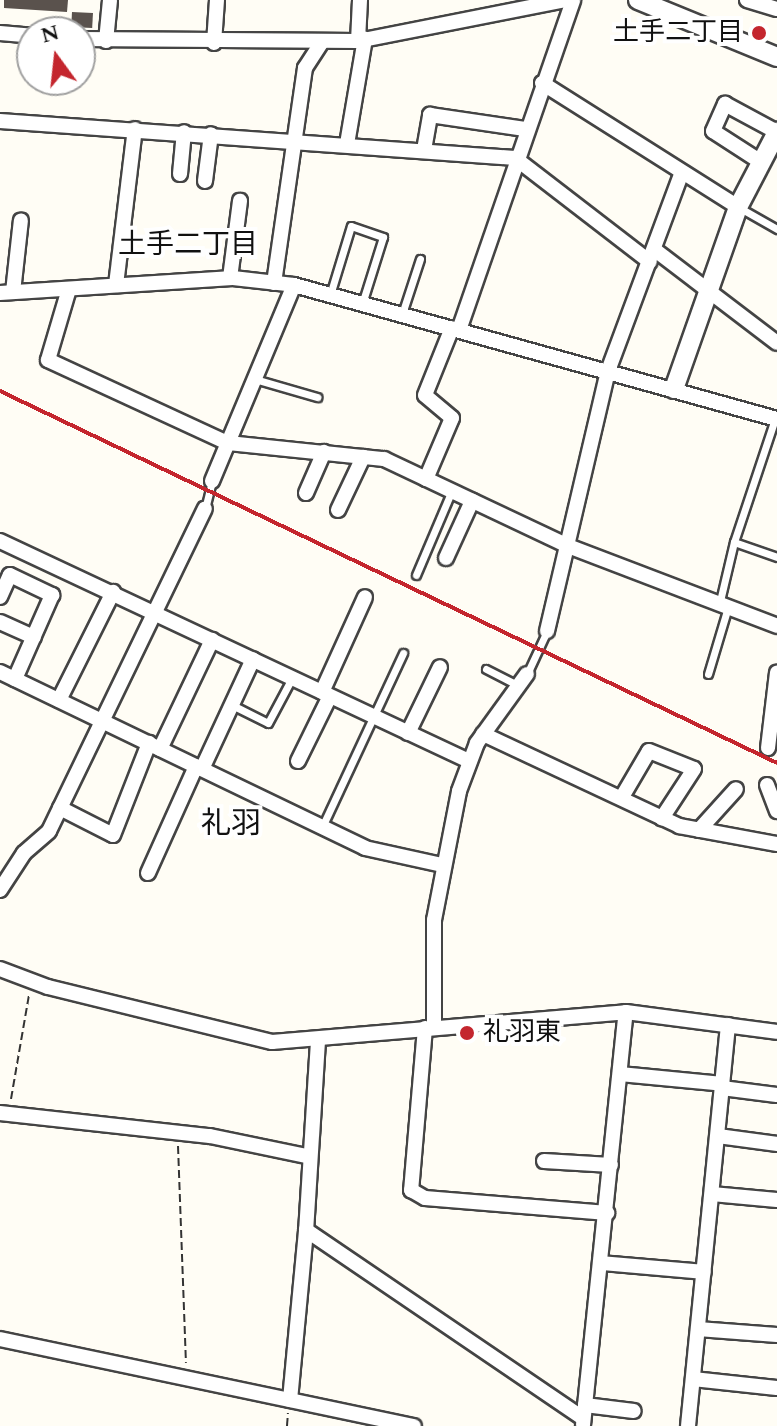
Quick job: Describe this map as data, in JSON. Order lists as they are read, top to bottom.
{
  "districts": ["土手二丁目", "礼羽"],
  "places": ["土手二丁目", "礼羽東"],
  "north": "top"
}
